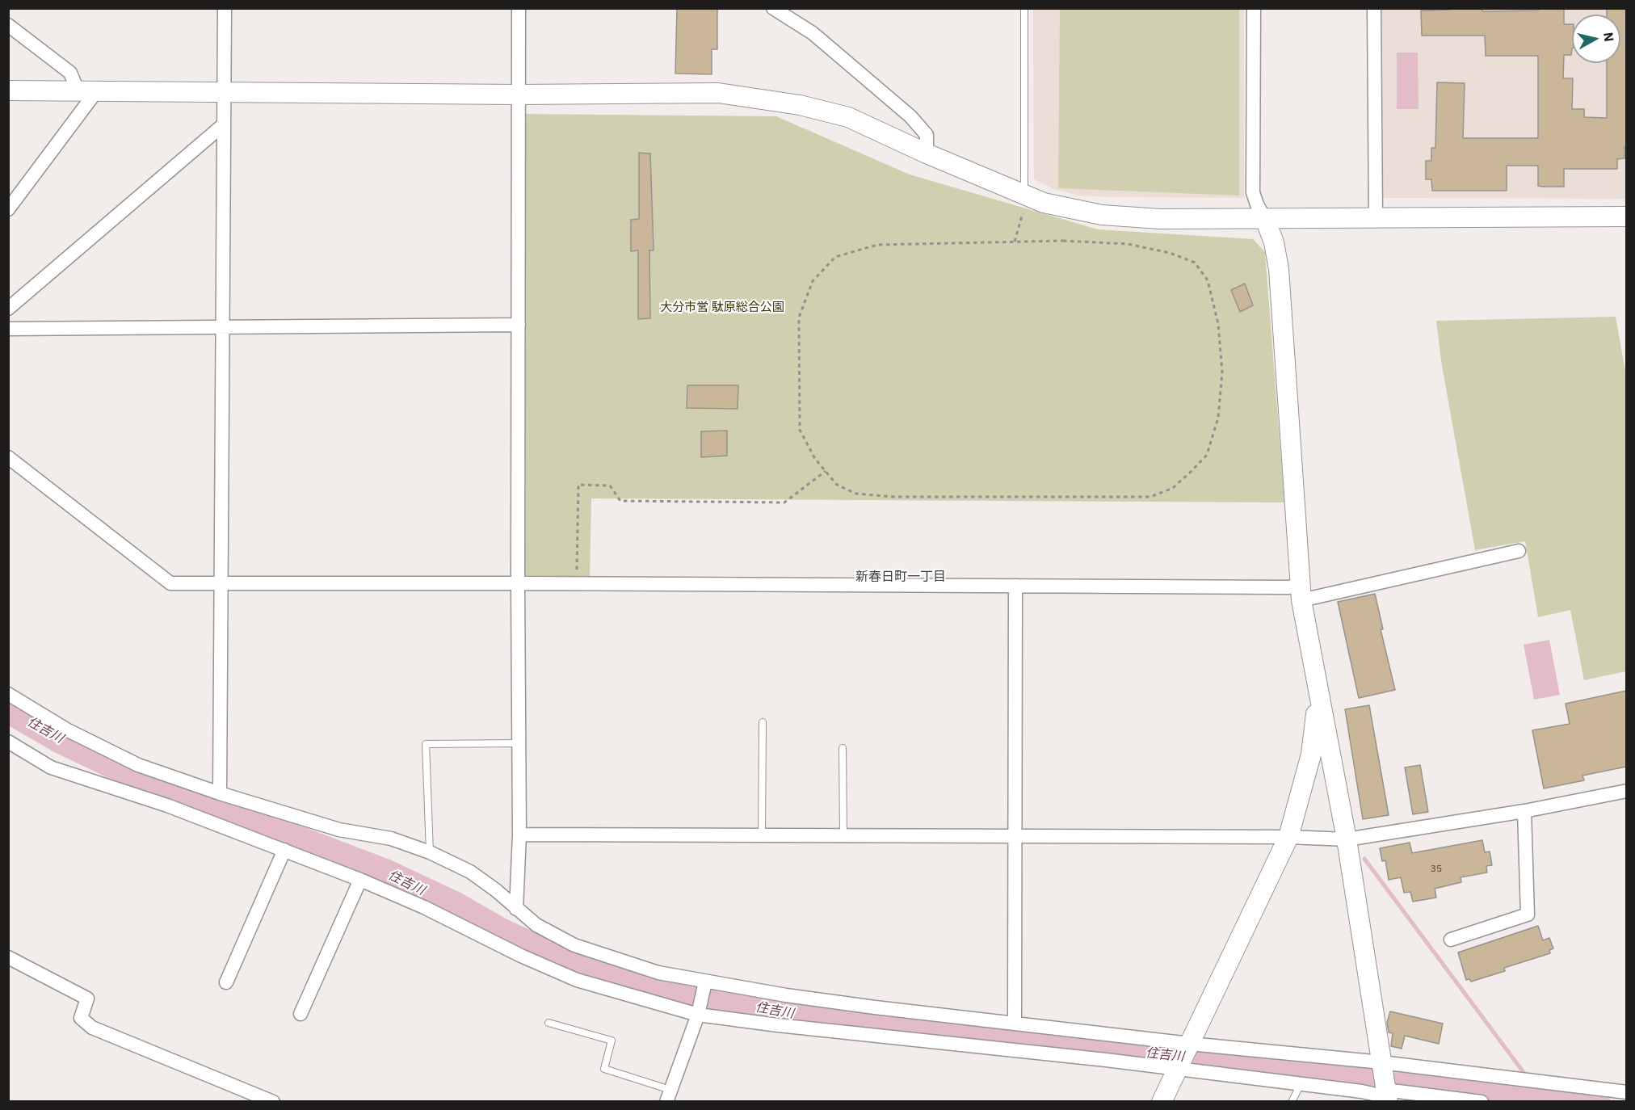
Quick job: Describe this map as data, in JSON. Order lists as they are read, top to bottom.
{
  "districts": ["新春日町一丁目"],
  "water": ["住吉川"],
  "parks": ["大分市営 駄原総合公園"],
  "house_numbers": ["35"],
  "north": "right"
}
